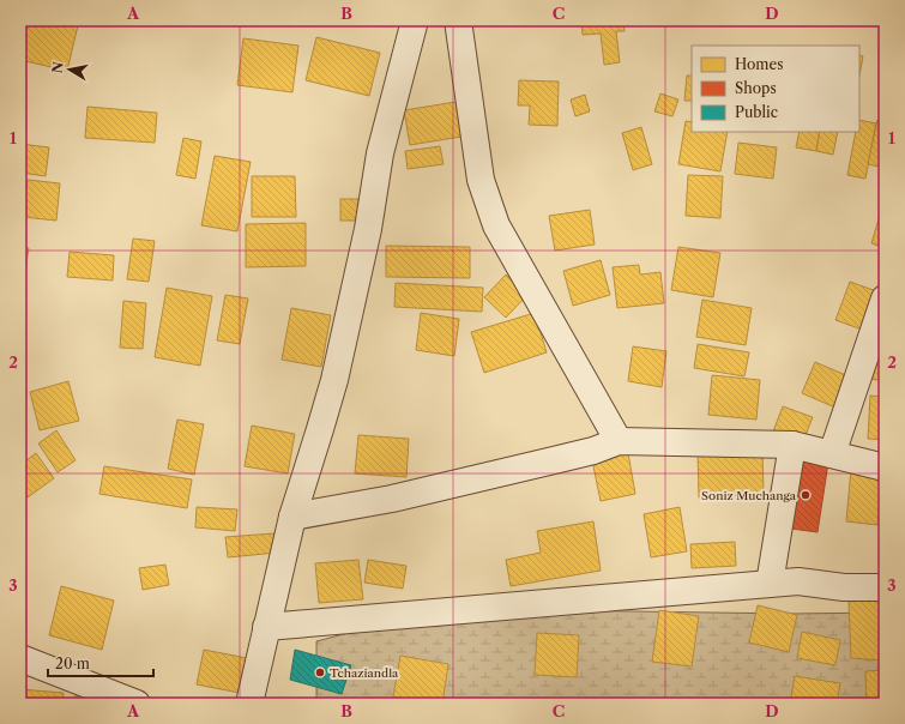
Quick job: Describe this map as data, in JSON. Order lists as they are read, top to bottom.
{
  "places": ["Soniz Muchanga", "Tchaziandla"],
  "legend": ["Homes", "Shops", "Public"],
  "scale_bar": "20 m",
  "north": "left",
  "grid": {
    "columns": [
      "A",
      "B",
      "C",
      "D"
    ],
    "rows": ["1", "2", "3"]
  }
}
